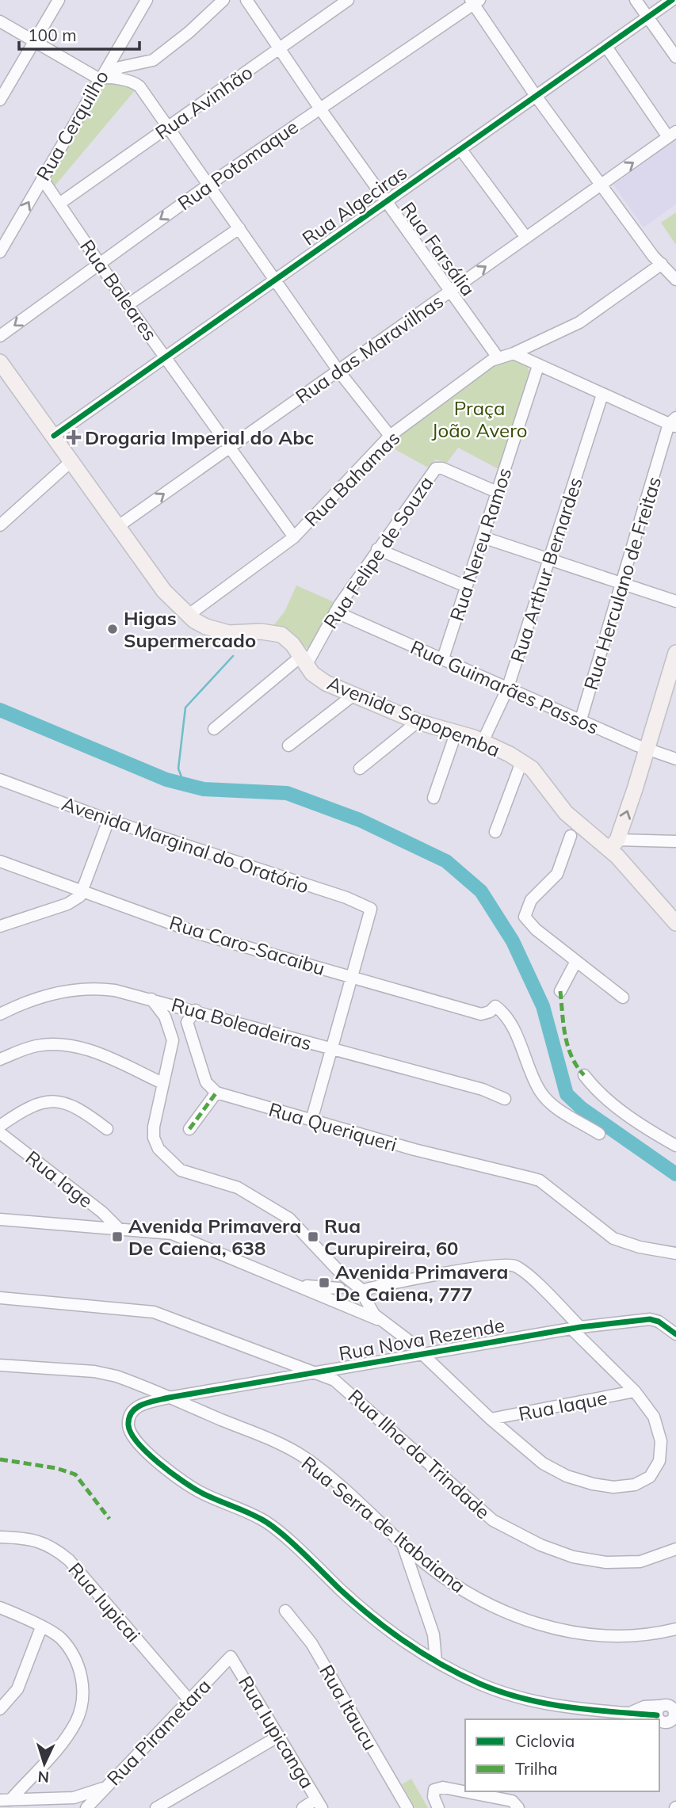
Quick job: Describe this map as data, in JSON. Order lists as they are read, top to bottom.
{
  "streets": {
    "main road": ["Avenida Sapopemba"],
    "street": [
      "Rua Avinhão",
      "Rua Cerquilho",
      "Rua Potomaque",
      "Rua Algeciras",
      "Rua Farsália",
      "Rua Baleares",
      "Rua das Maravilhas",
      "Rua Bahamas",
      "Rua Nereu Ramos",
      "Rua Felipe de Souza",
      "Rua Arthur Bernardes",
      "Rua Herculano de Freitas",
      "Rua Guimarães Passos",
      "Avenida Marginal do Oratório",
      "Rua Caro-Sacaibu",
      "Rua Boleadeiras",
      "Rua Queriqueri",
      "Rua Iage",
      "Rua Nova Rezende",
      "Rua Iaque",
      "Rua Ilha da Trindade",
      "Rua Serra de Itabaiana",
      "Rua Iupicai",
      "Rua Itaucu",
      "Rua Pirametara",
      "Rua Iupicanga"
    ]
  },
  "crossings": [
    ["Rua Avinhão", "Rua Farsália"],
    ["Rua Avinhão", "Rua Baleares"],
    ["Rua Cerquilho", "Rua Baleares"],
    ["Rua Potomaque", "Rua Farsália"],
    ["Rua Potomaque", "Rua Baleares"],
    ["Rua Algeciras", "Rua Farsália"],
    ["Rua Algeciras", "Rua Baleares"],
    ["Rua Algeciras", "Avenida Sapopemba"],
    ["Rua Farsália", "Rua das Maravilhas"],
    ["Rua Farsália", "Rua Bahamas"],
    ["Rua Baleares", "Rua das Maravilhas"],
    ["Rua Baleares", "Rua Bahamas"],
    ["Rua das Maravilhas", "Avenida Sapopemba"],
    ["Rua Bahamas", "Avenida Sapopemba"],
    ["Rua Nereu Ramos", "Rua Felipe de Souza"],
    ["Rua Nereu Ramos", "Rua Guimarães Passos"],
    ["Rua Felipe de Souza", "Rua Guimarães Passos"],
    ["Rua Felipe de Souza", "Avenida Sapopemba"],
    ["Rua Arthur Bernardes", "Rua Guimarães Passos"],
    ["Rua Arthur Bernardes", "Avenida Sapopemba"],
    ["Rua Herculano de Freitas", "Rua Guimarães Passos"],
    ["Avenida Marginal do Oratório", "Rua Caro-Sacaibu"],
    ["Rua Nova Rezende", "Rua Ilha da Trindade"],
    ["Rua Nova Rezende", "Rua Serra de Itabaiana"],
    ["Rua Iupicai", "Rua Pirametara"],
    ["Rua Pirametara", "Rua Iupicanga"]
  ],
  "one_way": ["Rua das Maravilhas"],
  "parks": ["Praça João Avero"],
  "places": {
    "health": ["Drogaria Imperial do Abc"],
    "other": ["Higas Supermercado"],
    "transit": ["Avenida Primavera De Caiena, 638", "Rua Curupireira, 60", "Avenida Primavera De Caiena, 777"]
  },
  "legend": ["Ciclovia", "Trilha"],
  "scale_bar": "100 m",
  "north": "bottom"
}
